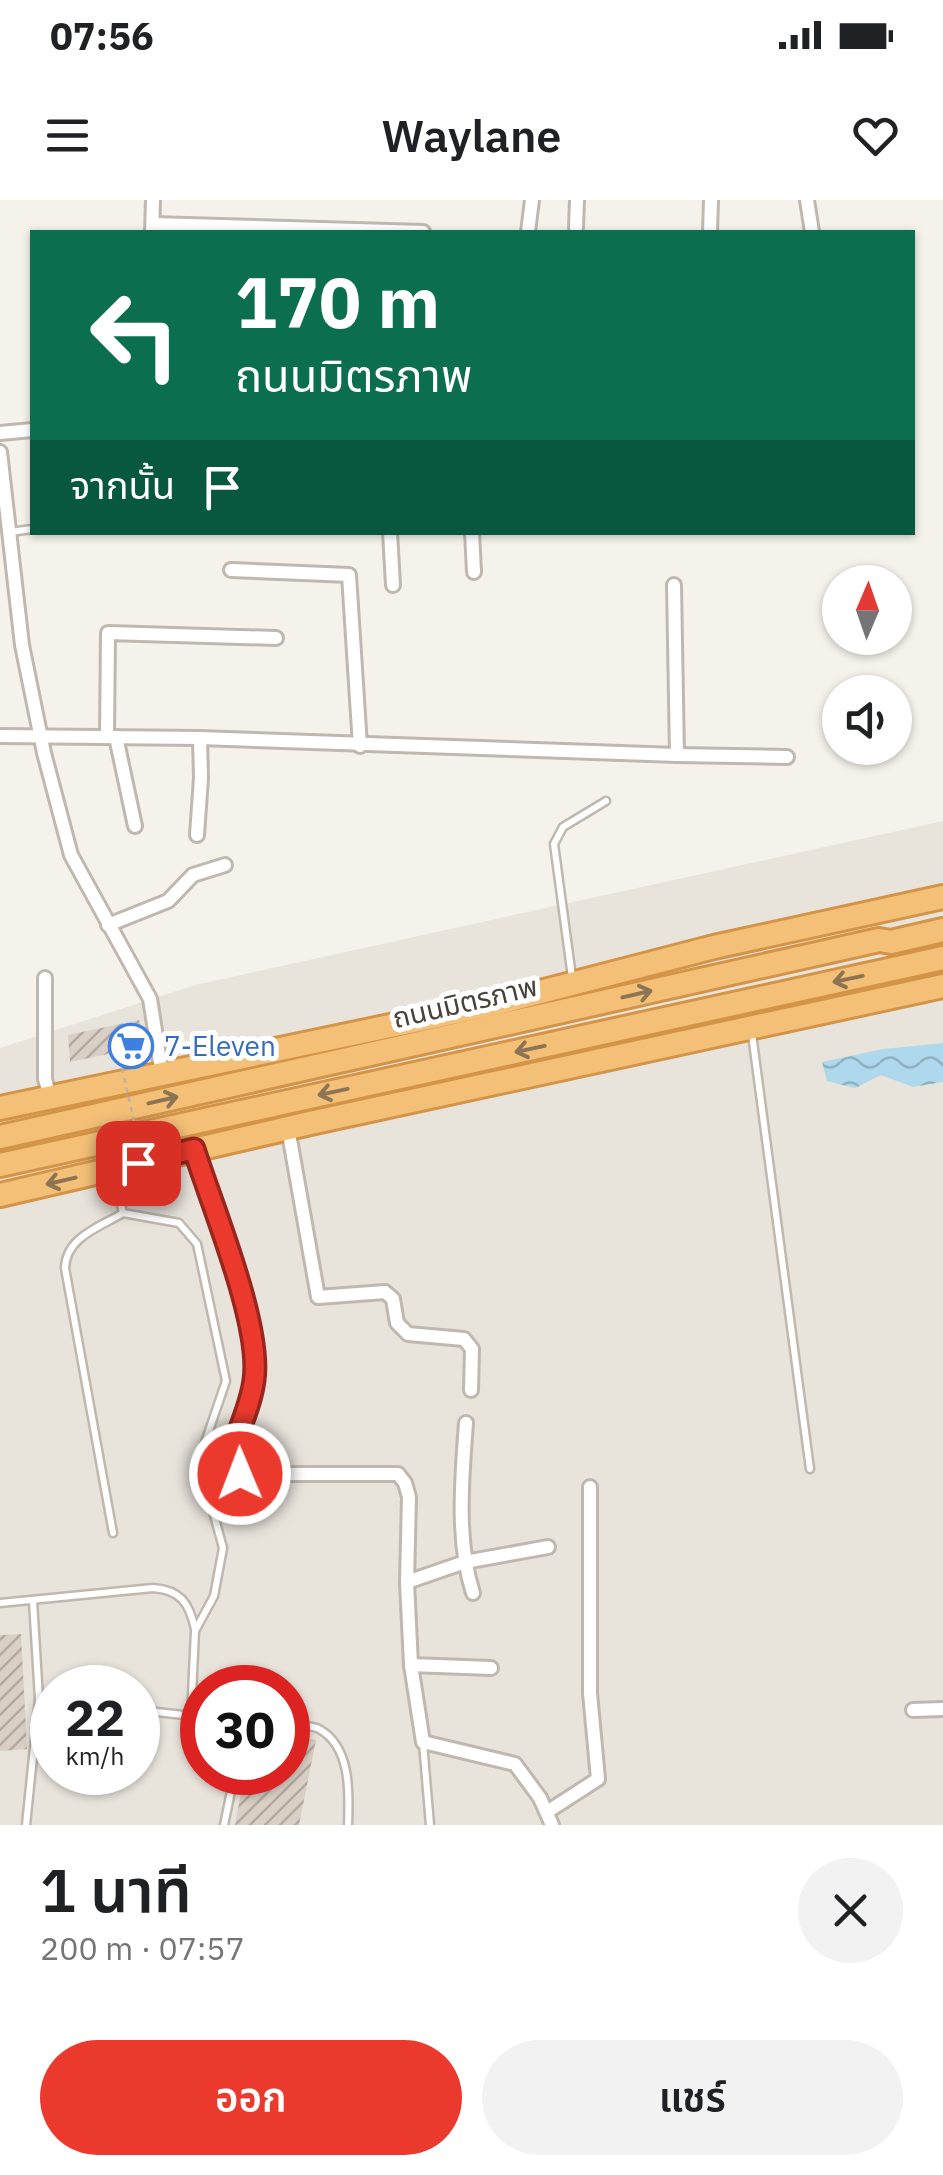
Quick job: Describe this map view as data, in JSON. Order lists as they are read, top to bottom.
{
  "streets": {
    "highway": ["ถนนมิตรภาพ"]
  },
  "places": {
    "supermarket": ["7-Eleven"]
  },
  "north": "top",
  "page": {
    "status": "07:56",
    "header": "Waylane",
    "turn": ["170 m", "ถนนมิตรภาพ"],
    "then": "จากนั้น",
    "speed": "22 km/h",
    "limit": "30",
    "heading": ["1 นาที", "200 m · 07:57"],
    "buttons": ["ออก", "แชร์"]
  }
}
